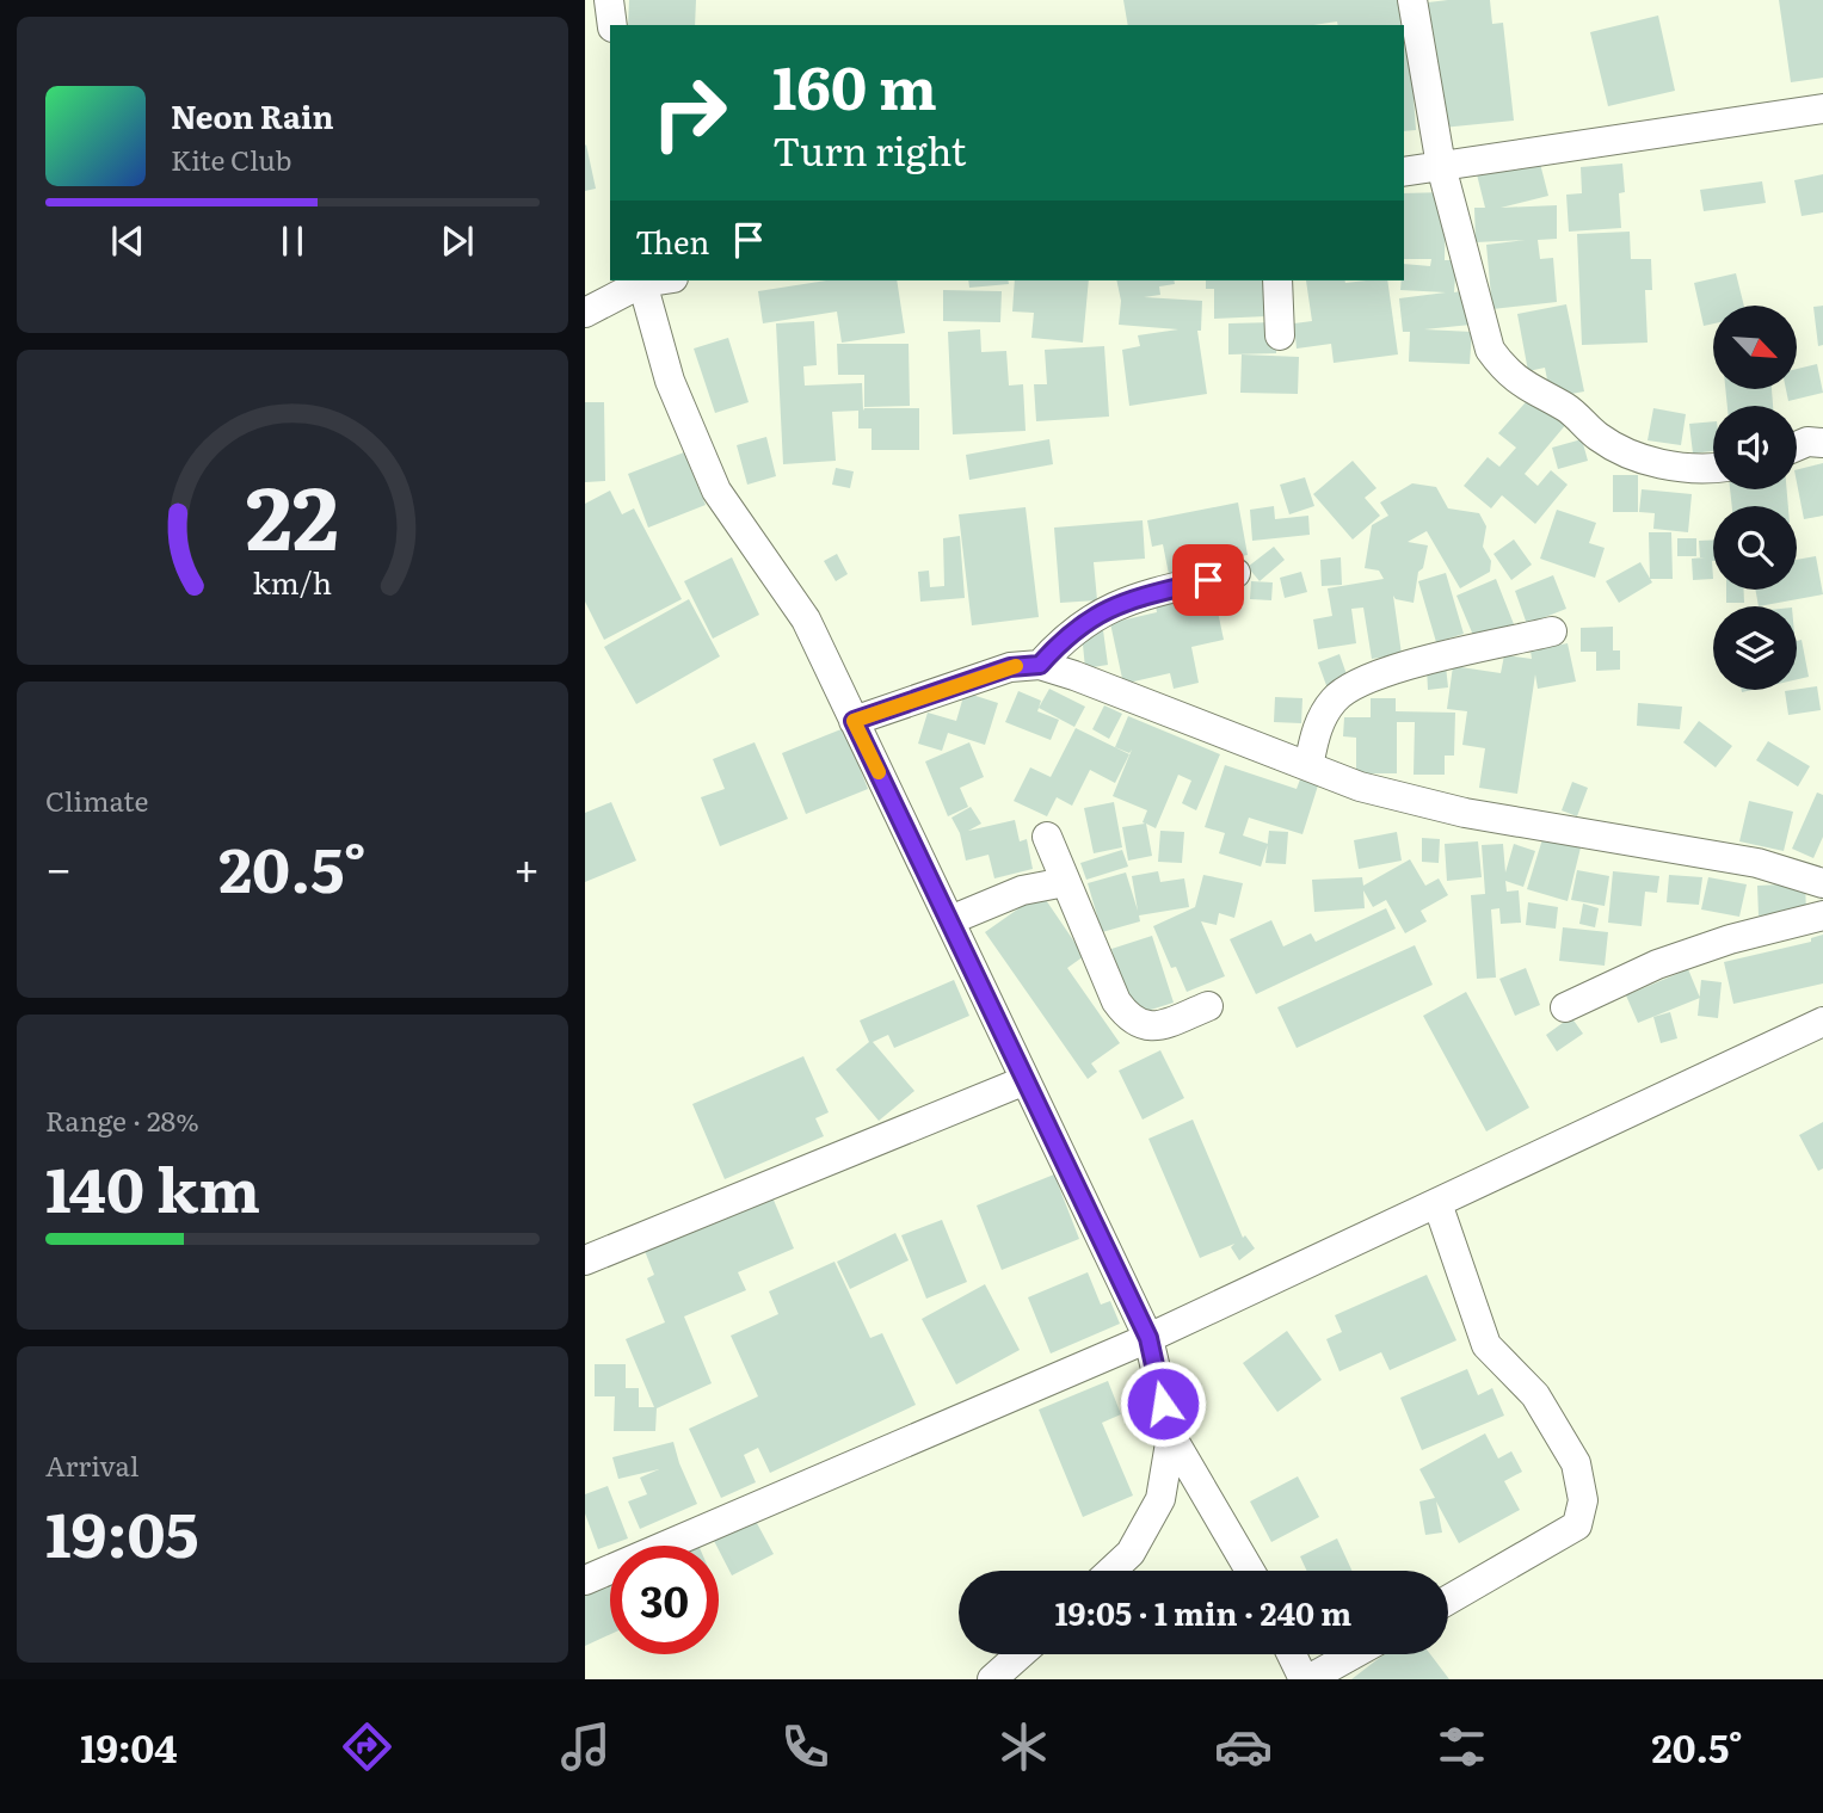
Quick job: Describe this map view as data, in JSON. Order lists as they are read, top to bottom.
{
  "north": "bottom right",
  "page": {
    "turn": ["160 m", "Turn right"],
    "song": ["Neon Rain", "Kite Club"],
    "then": "Then",
    "tile": [
      "Climate",
      ["Range · 28%", "140 km"],
      ["Arrival", "19:05"]
    ],
    "heat": ["−", "20.5°", "+"],
    "limit": "30",
    "trip": "19:05 · 1 min · 240 m",
    "tabs": ["19:04", "20.5°"],
    "gauge": ["22", "km/h"]
  }
}
